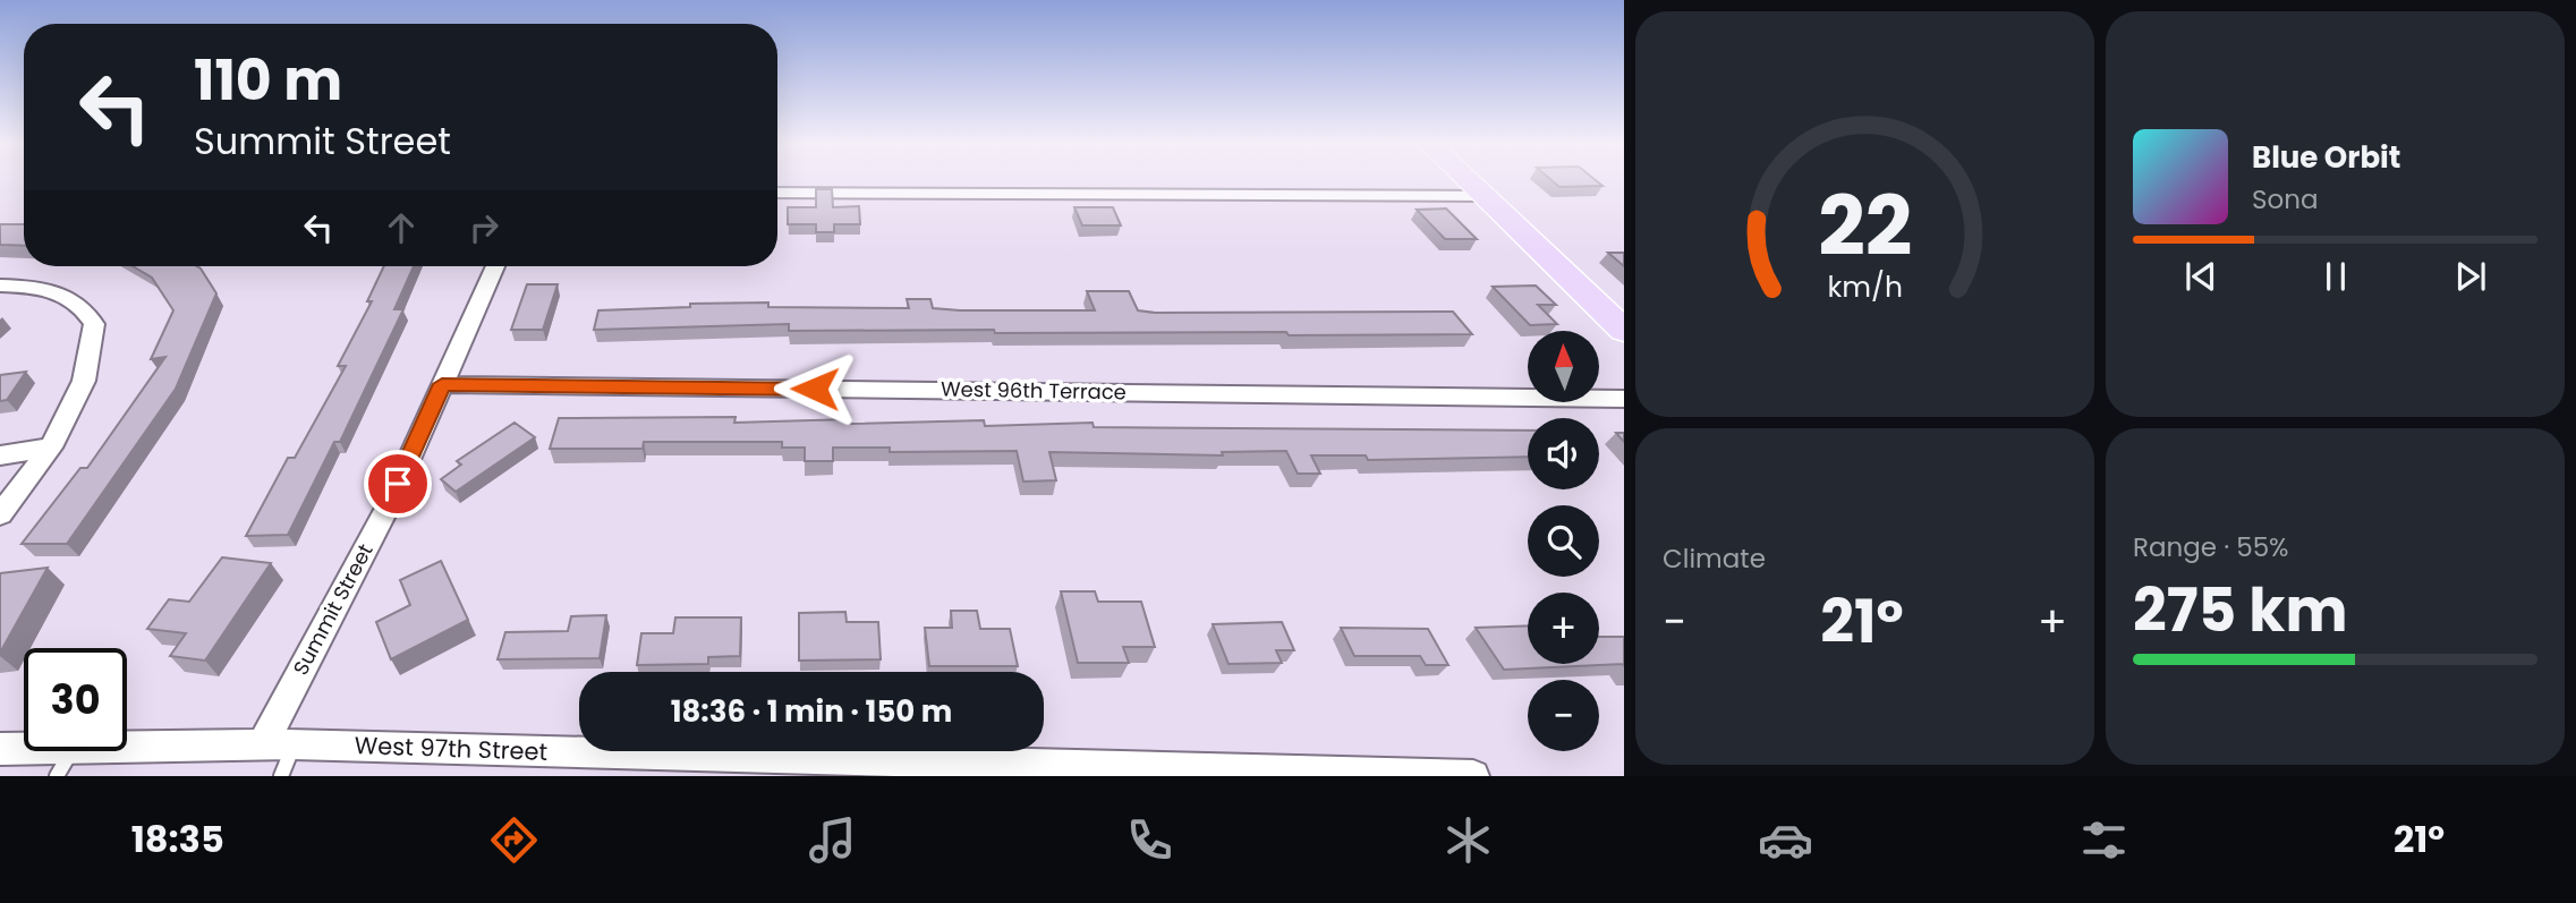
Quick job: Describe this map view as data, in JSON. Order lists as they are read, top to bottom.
{
  "streets": {
    "street": ["West 96th Terrace", "Summit Street", "West 97th Street"]
  },
  "crossings": [
    ["West 96th Terrace", "Summit Street"],
    ["Summit Street", "West 97th Street"]
  ],
  "north": "top",
  "page": {
    "turn": ["110 m", "Summit Street"],
    "song": ["Blue Orbit", "Sona"],
    "map_buttons": ["+", "−"],
    "tile": [
      "Climate",
      ["Range · 55%", "275 km"]
    ],
    "heat": ["−", "21°", "+"],
    "limit": "30",
    "trip": "18:36 · 1 min · 150 m",
    "tabs": ["18:35", "21°"],
    "gauge": ["22", "km/h"]
  }
}
